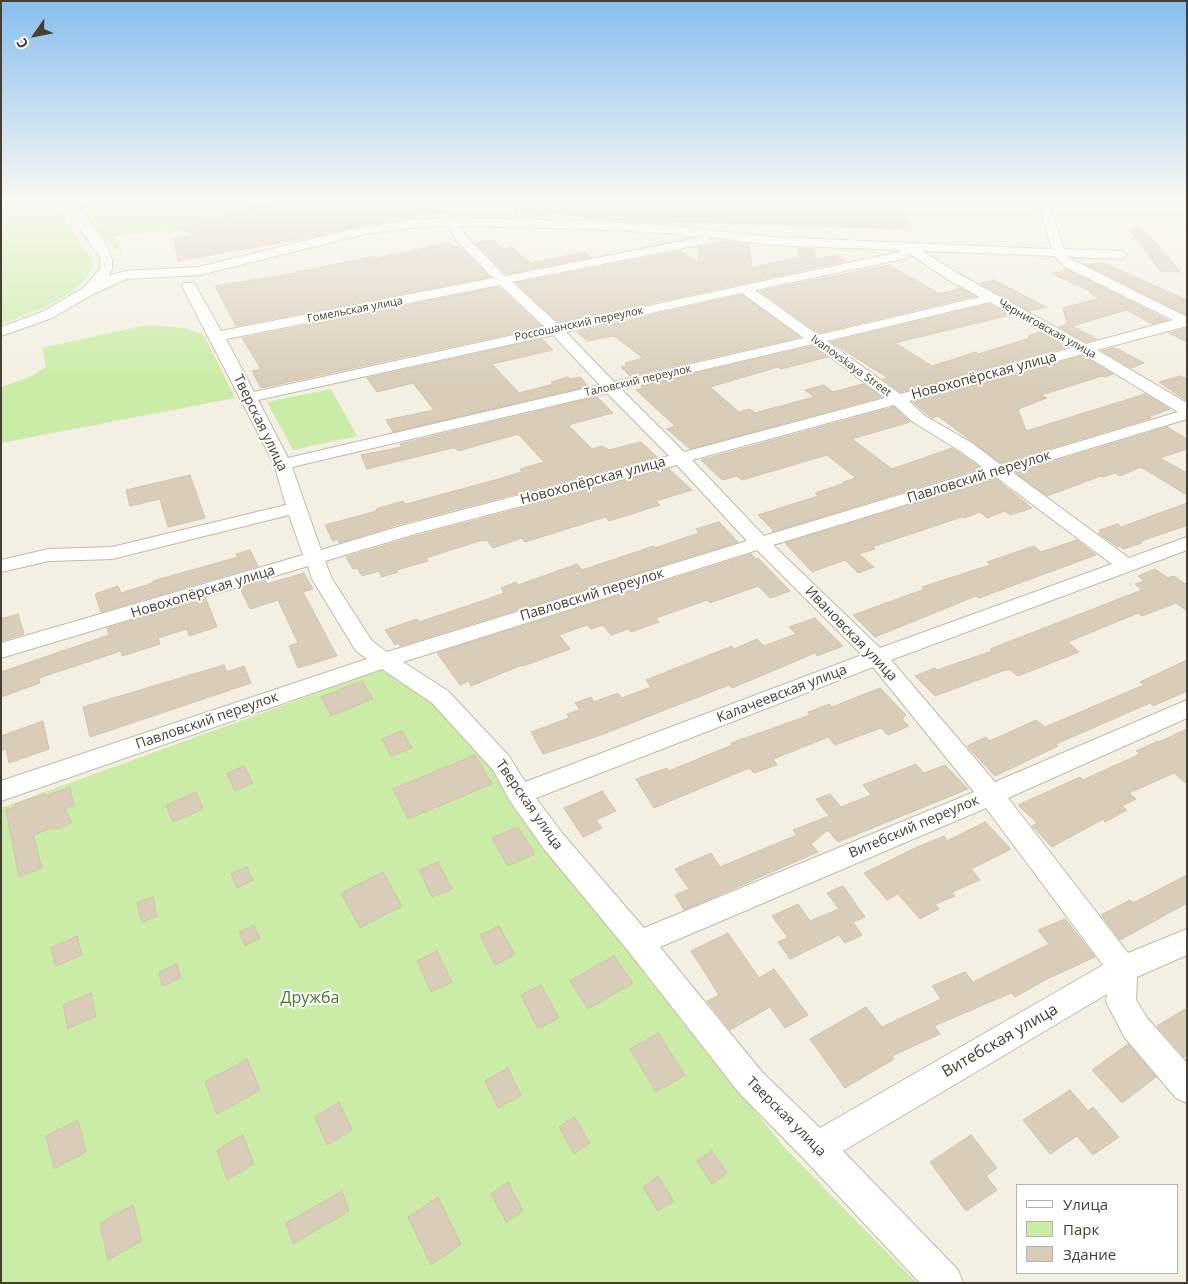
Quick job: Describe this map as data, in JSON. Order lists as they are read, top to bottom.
{
  "streets": {
    "street": [
      "Гомельская улица",
      "Россошанский переулок",
      "Черниговская улица",
      "Ivanovskaya Street",
      "Новохопёрская улица",
      "Таловский переулок",
      "Тверская улица",
      "Павловский переулок",
      "Ивановская улица",
      "Калачеевская улица",
      "Витебский переулок",
      "Витебская улица"
    ]
  },
  "crossings": [
    ["Гомельская улица", "Тверская улица"],
    ["Гомельская улица", "Ивановская улица"],
    ["Россошанский переулок", "Ivanovskaya Street"],
    ["Россошанский переулок", "Тверская улица"],
    ["Россошанский переулок", "Ивановская улица"],
    ["Черниговская улица", "Новохопёрская улица"],
    ["Черниговская улица", "Таловский переулок"],
    ["Ivanovskaya Street", "Новохопёрская улица"],
    ["Ivanovskaya Street", "Таловский переулок"],
    ["Ivanovskaya Street", "Павловский переулок"],
    ["Ivanovskaya Street", "Калачеевская улица"],
    ["Новохопёрская улица", "Тверская улица"],
    ["Новохопёрская улица", "Ивановская улица"],
    ["Таловский переулок", "Тверская улица"],
    ["Таловский переулок", "Ивановская улица"],
    ["Тверская улица", "Павловский переулок"],
    ["Тверская улица", "Калачеевская улица"],
    ["Тверская улица", "Витебский переулок"],
    ["Тверская улица", "Витебская улица"],
    ["Павловский переулок", "Ивановская улица"],
    ["Ивановская улица", "Калачеевская улица"],
    ["Ивановская улица", "Витебский переулок"],
    ["Ивановская улица", "Витебская улица"]
  ],
  "parks": ["Дружба"],
  "legend": ["Улица", "Парк", "Здание"],
  "north": "bottom left"
}
